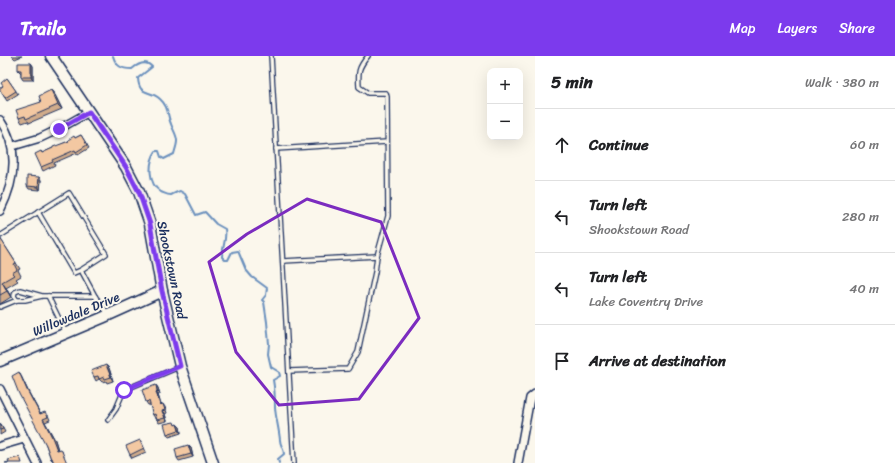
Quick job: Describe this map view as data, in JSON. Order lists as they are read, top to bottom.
{
  "streets": {
    "street": ["Shookstown Road", "Willowdale Drive"]
  },
  "crossings": [
    ["Shookstown Road", "Willowdale Drive"]
  ],
  "page": {
    "header": "Trailo",
    "nav": ["Map", "Layers", "Share"],
    "heading": ["5 min", "Walk · 380 m"],
    "map_buttons": ["+", "−"],
    "list": [
      ["Continue", "60 m"],
      ["Turn left", "Shookstown Road", "280 m"],
      ["Turn left", "Lake Coventry Drive", "40 m"],
      "Arrive at destination"
    ]
  }
}
